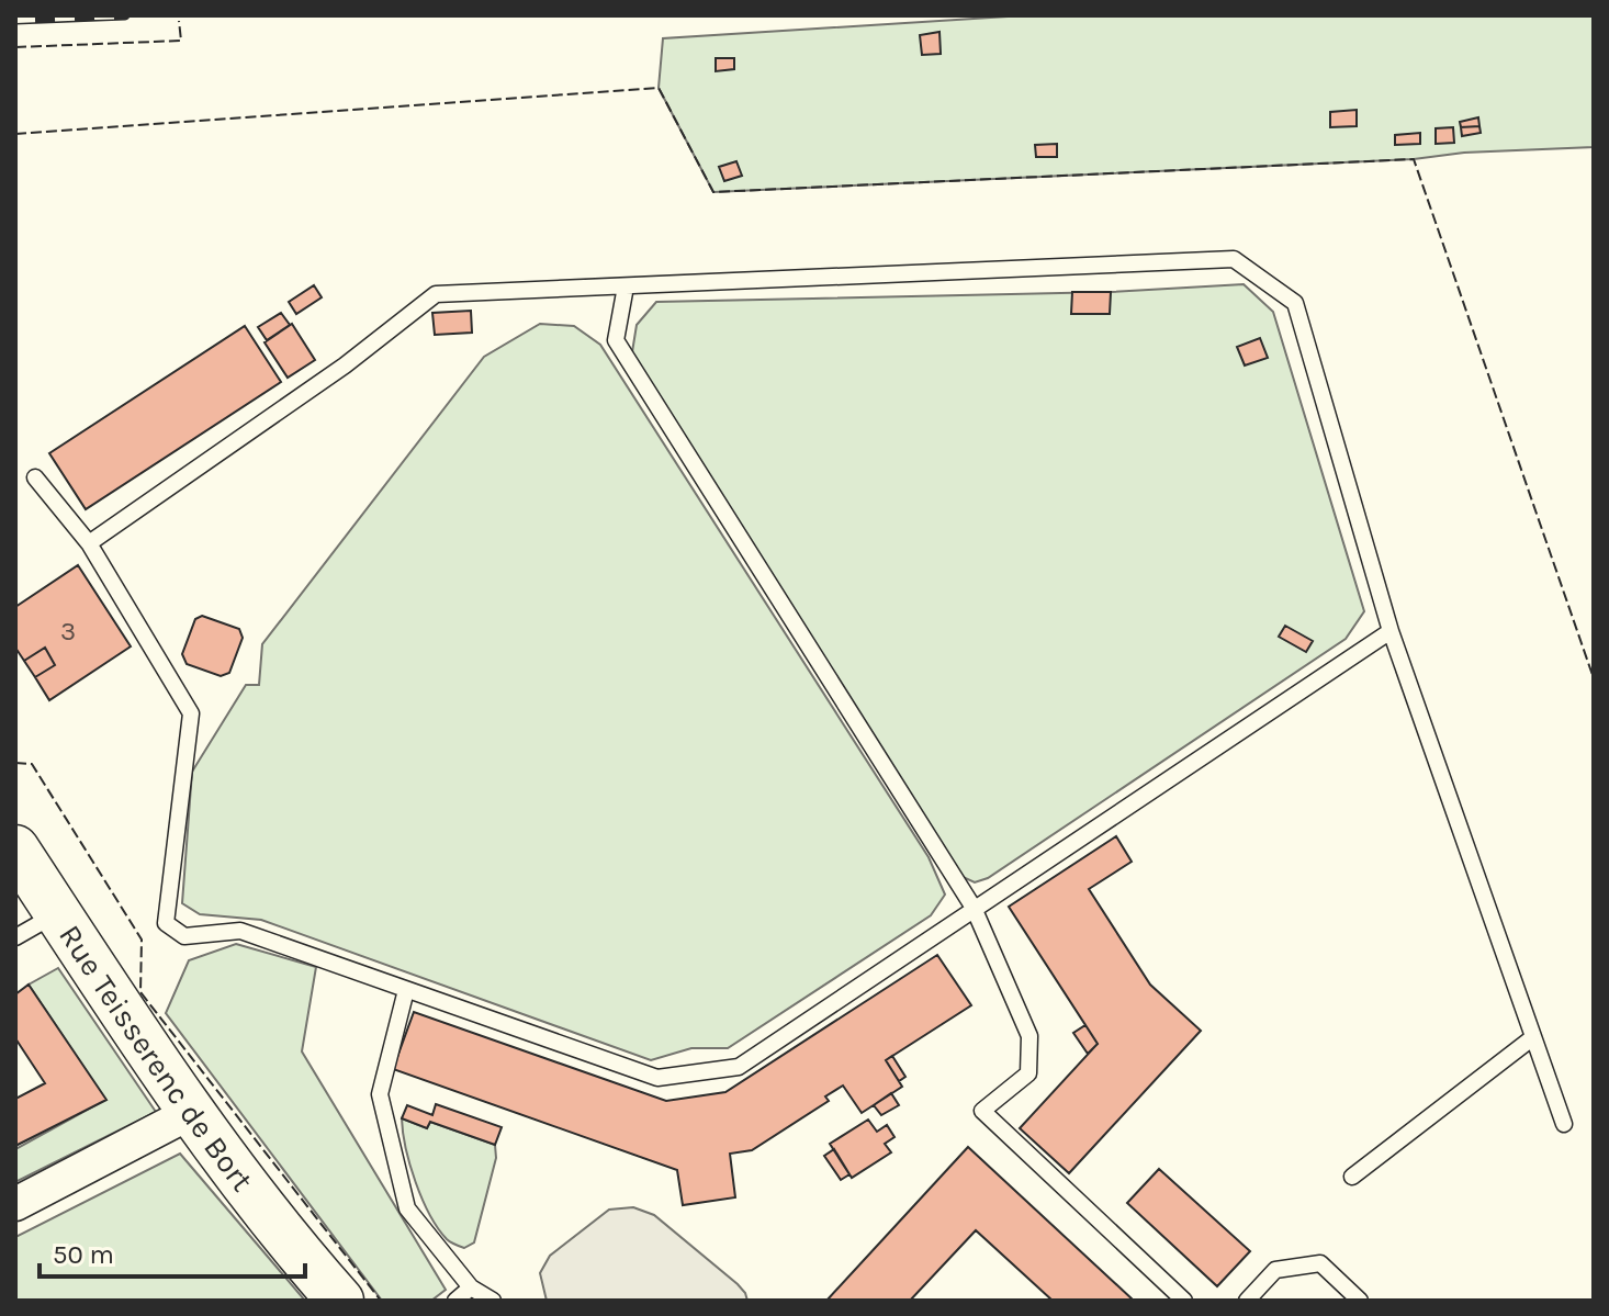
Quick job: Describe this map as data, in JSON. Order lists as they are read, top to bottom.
{
  "streets": {
    "street": ["Rue Teisserenc de Bort"]
  },
  "house_numbers": ["3"],
  "scale_bar": "50 m"
}
